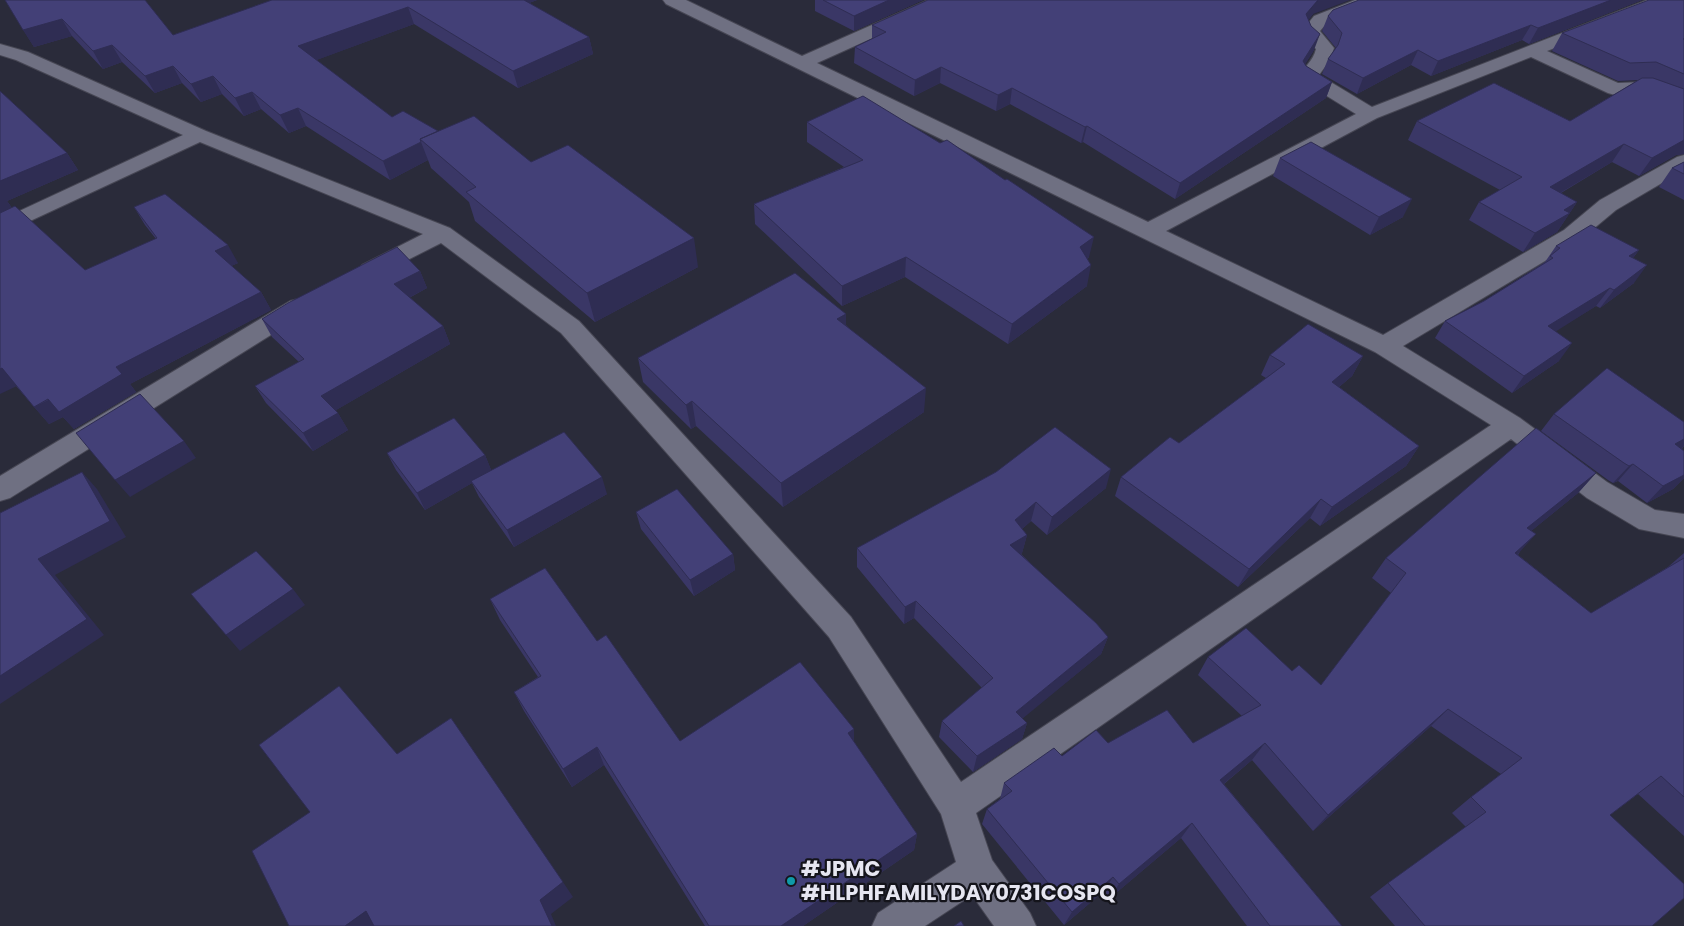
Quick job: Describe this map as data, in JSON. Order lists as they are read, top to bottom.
{
  "places": ["#JPMC #HLPHFAMILYDAY0731COSPQ"]
}
